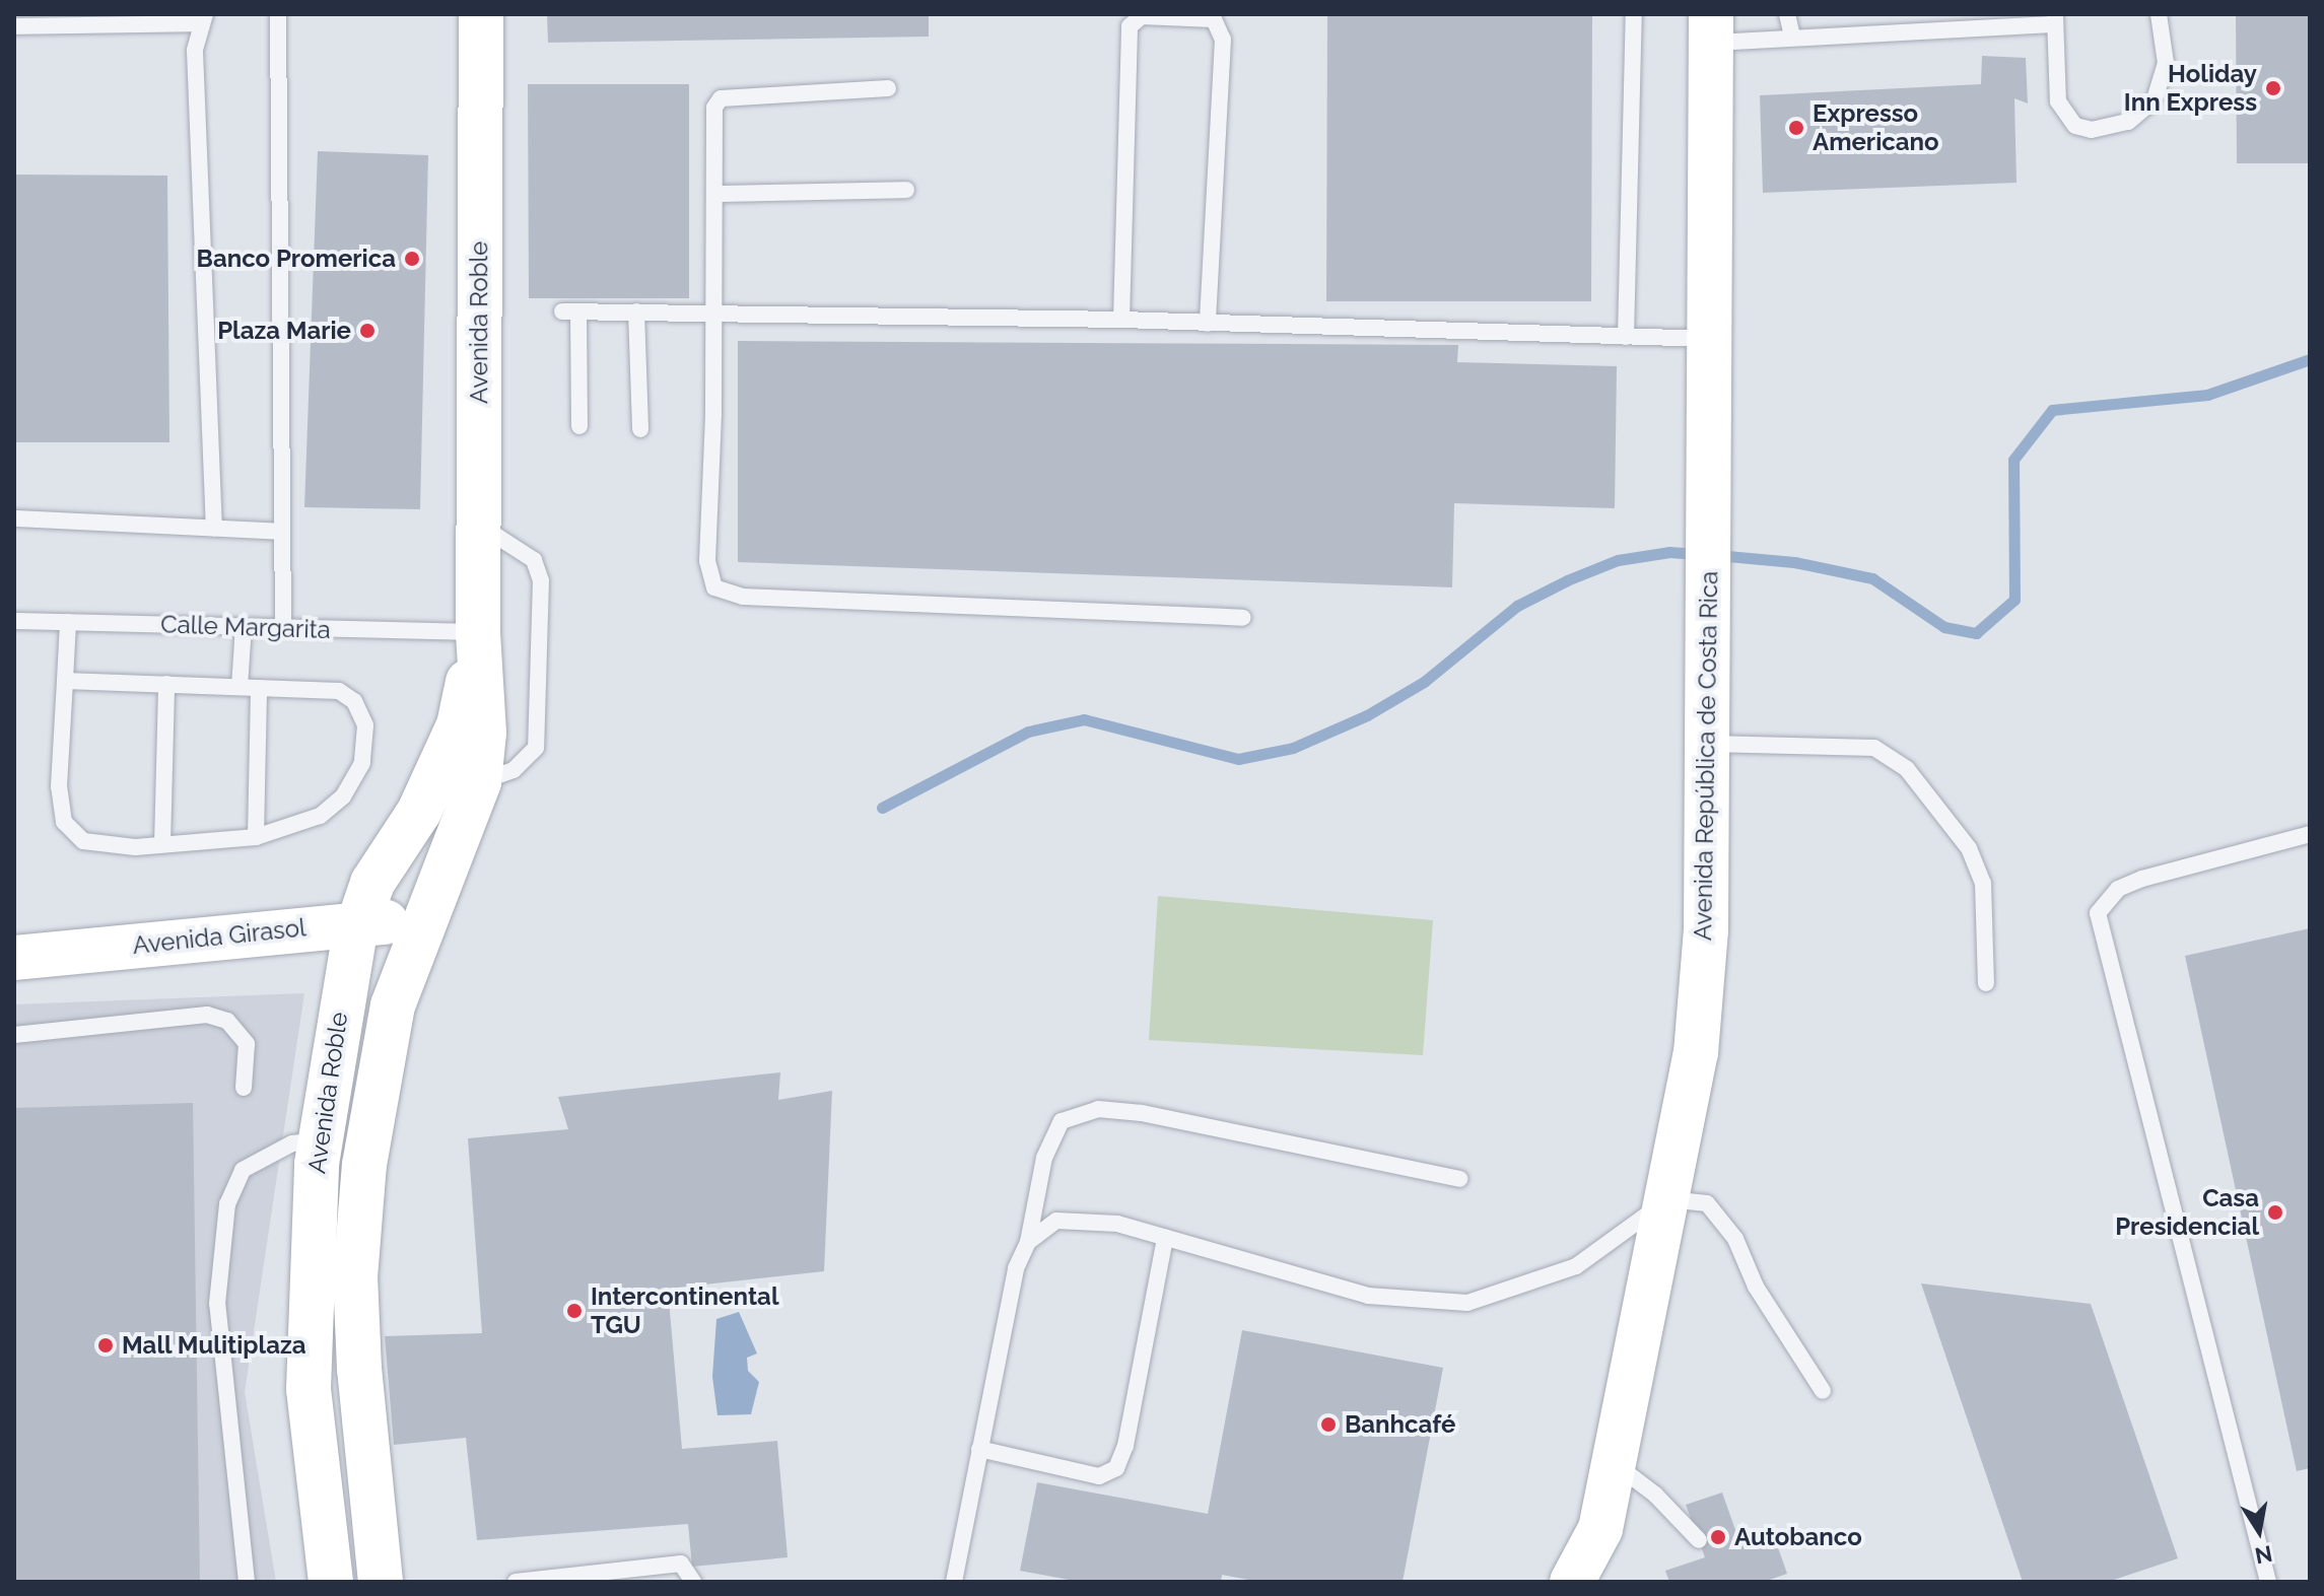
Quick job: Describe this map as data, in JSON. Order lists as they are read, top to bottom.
{
  "streets": {
    "main road": ["Avenida Roble", "Avenida República de Costa Rica", "Avenida Girasol"],
    "lane": ["Calle Margarita"]
  },
  "crossings": [
    ["Avenida Roble", "Calle Margarita"],
    ["Avenida Roble", "Avenida Girasol"]
  ],
  "places": [
    "Holiday Inn Express",
    "Expresso Americano",
    "Banco Promerica",
    "Plaza Marie",
    "Casa Presidencial",
    "Intercontinental TGU",
    "Mall Mulitiplaza",
    "Banhcafé",
    "Autobanco"
  ],
  "north": "bottom"
}
